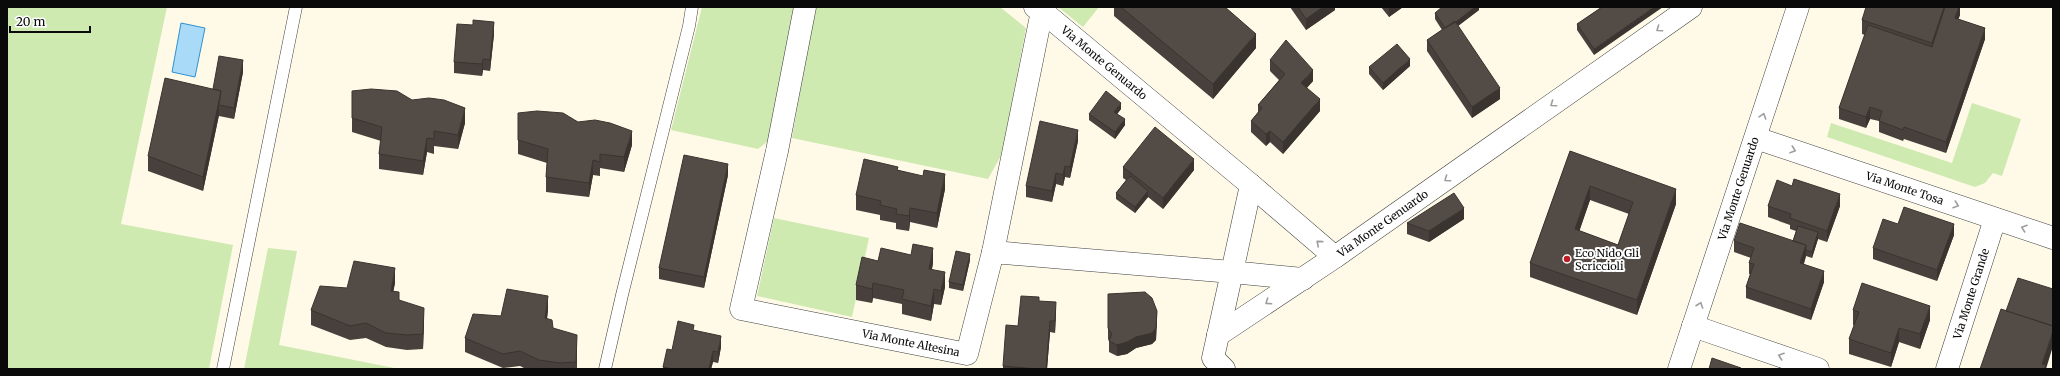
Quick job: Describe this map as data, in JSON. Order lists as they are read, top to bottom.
{
  "streets": {
    "street": [
      "Via Monte Genuardo",
      "Via Monte Tosa",
      "Via Monte Grande",
      "Via Monte Altesina"
    ]
  },
  "crossings": [
    ["Via Monte Genuardo", "Via Monte Tosa"],
    ["Via Monte Tosa", "Via Monte Grande"]
  ],
  "places": ["Eco Nido Gli Scriccioli"],
  "scale_bar": "20 m"
}
